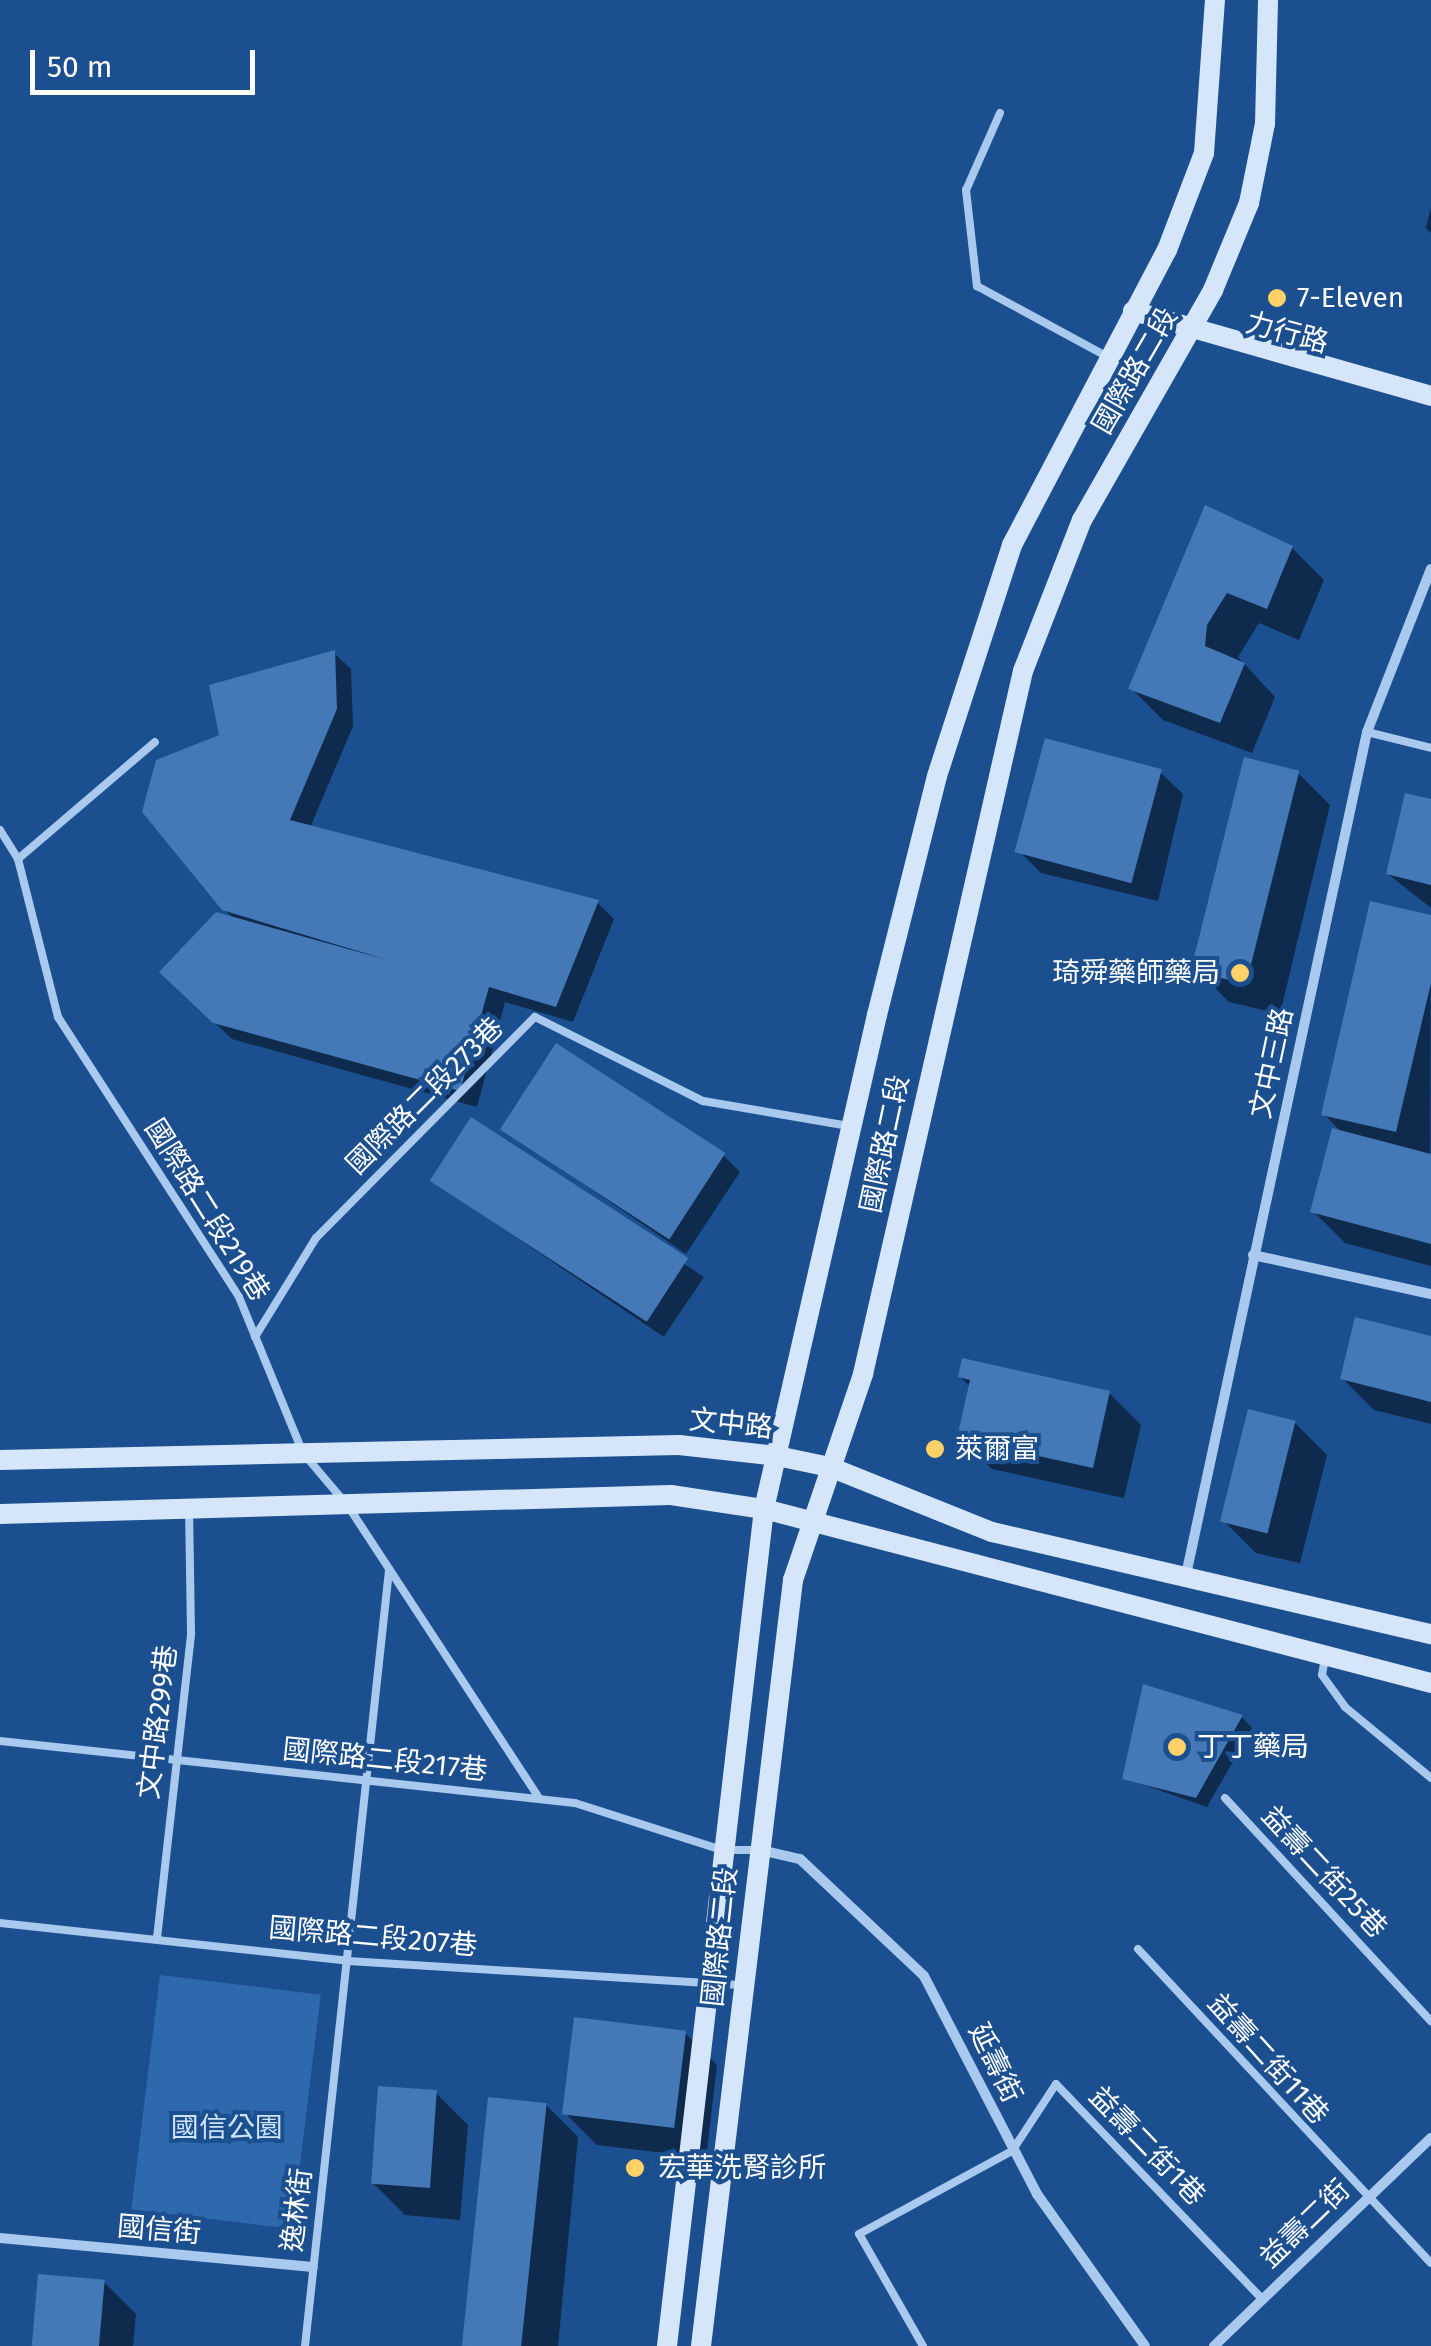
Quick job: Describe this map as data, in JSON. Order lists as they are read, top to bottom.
{
  "streets": {
    "street": [
      "力行路",
      "國際路二段",
      "文中三路",
      "文中路",
      "延壽街",
      "益壽二街",
      "國信街"
    ],
    "lane": [
      "國際路二段273巷",
      "國際路二段219巷",
      "文中路299巷",
      "國際路二段217巷",
      "益壽二街25巷",
      "國際路二段207巷",
      "益壽二街11巷",
      "益壽二街1巷",
      "逸林街"
    ]
  },
  "crossings": [
    ["力行路", "國際路二段"],
    ["國際路二段", "國際路二段273巷"],
    ["國際路二段", "文中路"],
    ["國際路二段", "國際路二段217巷"],
    ["國際路二段", "國際路二段207巷"],
    ["國際路二段", "延壽街"],
    ["文中三路", "文中路"],
    ["國際路二段273巷", "國際路二段219巷"],
    ["國際路二段219巷", "文中路"],
    ["國際路二段219巷", "國際路二段217巷"],
    ["國際路二段219巷", "逸林街"],
    ["文中路299巷", "國際路二段217巷"],
    ["文中路299巷", "國際路二段207巷"],
    ["國際路二段217巷", "延壽街"],
    ["國際路二段217巷", "逸林街"],
    ["國際路二段207巷", "逸林街"],
    ["益壽二街11巷", "益壽二街"],
    ["延壽街", "益壽二街1巷"],
    ["益壽二街1巷", "益壽二街"],
    ["逸林街", "國信街"]
  ],
  "parks": ["國信公園"],
  "places": [
    "7-Eleven",
    "琦舜藥師藥局",
    "萊爾富",
    "丁丁藥局",
    "宏華洗腎診所"
  ],
  "scale_bar": "50 m"
}
